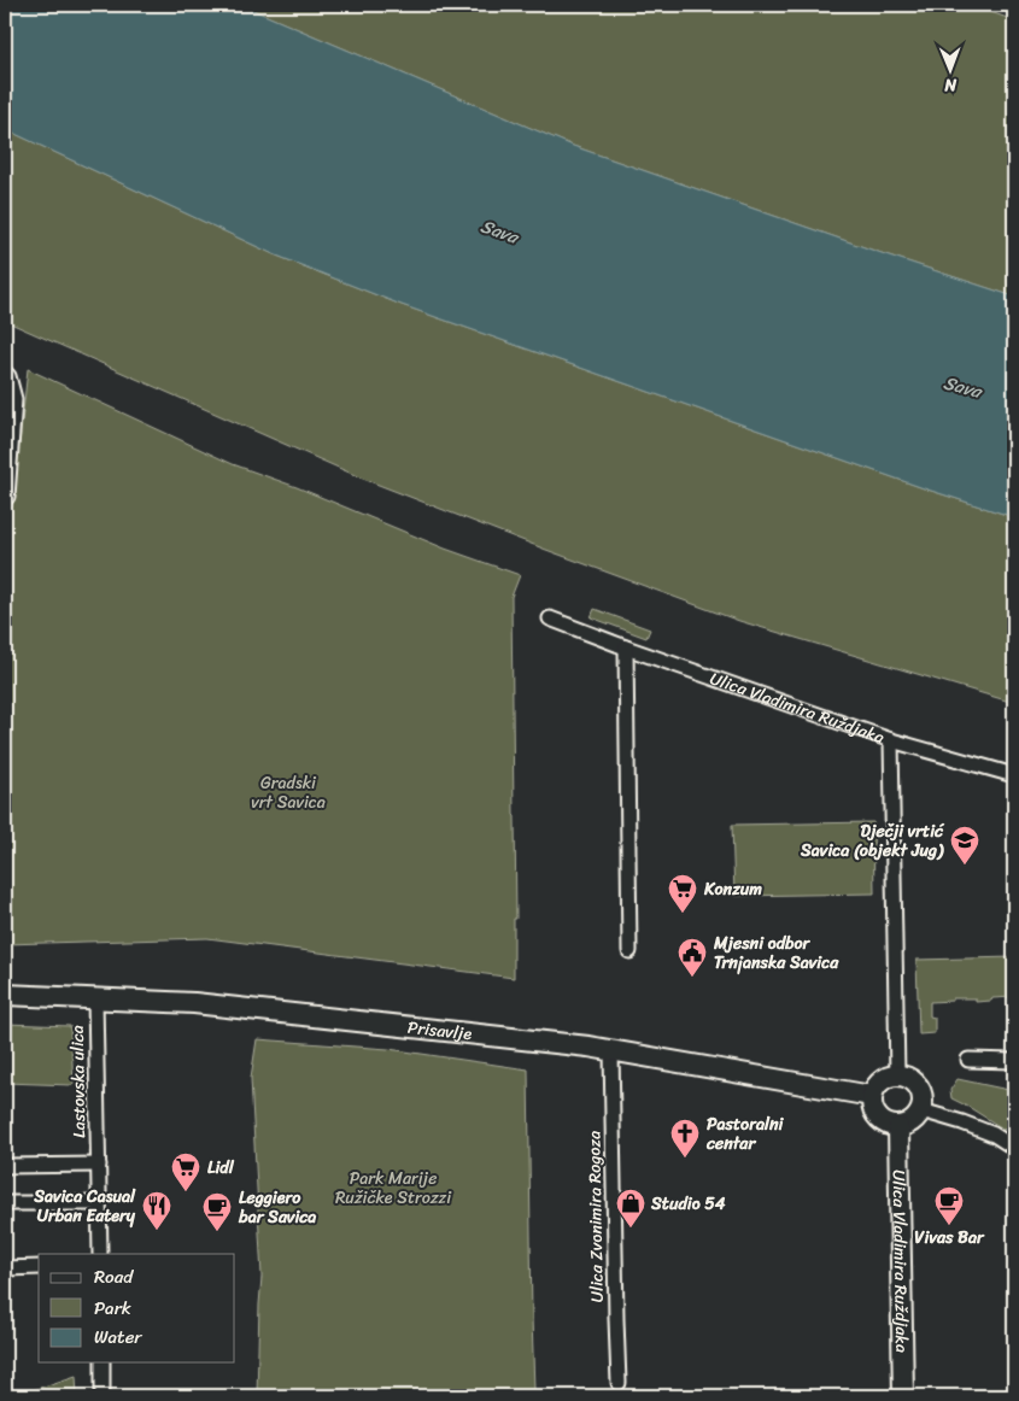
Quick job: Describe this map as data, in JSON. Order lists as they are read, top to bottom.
{
  "streets": {
    "street": [
      "Ulica Vladimira Ruždjaka",
      "Prisavlje",
      "Lastovska ulica",
      "Ulica Zvonimira Rogoza"
    ]
  },
  "crossings": [
    ["Ulica Vladimira Ruždjaka", "Prisavlje"],
    ["Prisavlje", "Lastovska ulica"],
    ["Prisavlje", "Ulica Zvonimira Rogoza"]
  ],
  "water": ["Sava"],
  "parks": ["Gradski vrt Savica", "Park Marije Ružičke Strozzi"],
  "places": {
    "school or university": ["Dječji vrtić Savica (objekt Jug)"],
    "supermarket": ["Konzum", "Lidl"],
    "public building": ["Mjesni odbor Trnjanska Savica"],
    "church": ["Pastoralni centar"],
    "cafe": ["Vivas Bar", "Leggiero bar Savica"],
    "shop": ["Studio 54"],
    "restaurant": ["Savica Casual Urban Eatery"]
  },
  "legend": ["Road", "Park", "Water"],
  "north": "bottom"
}
